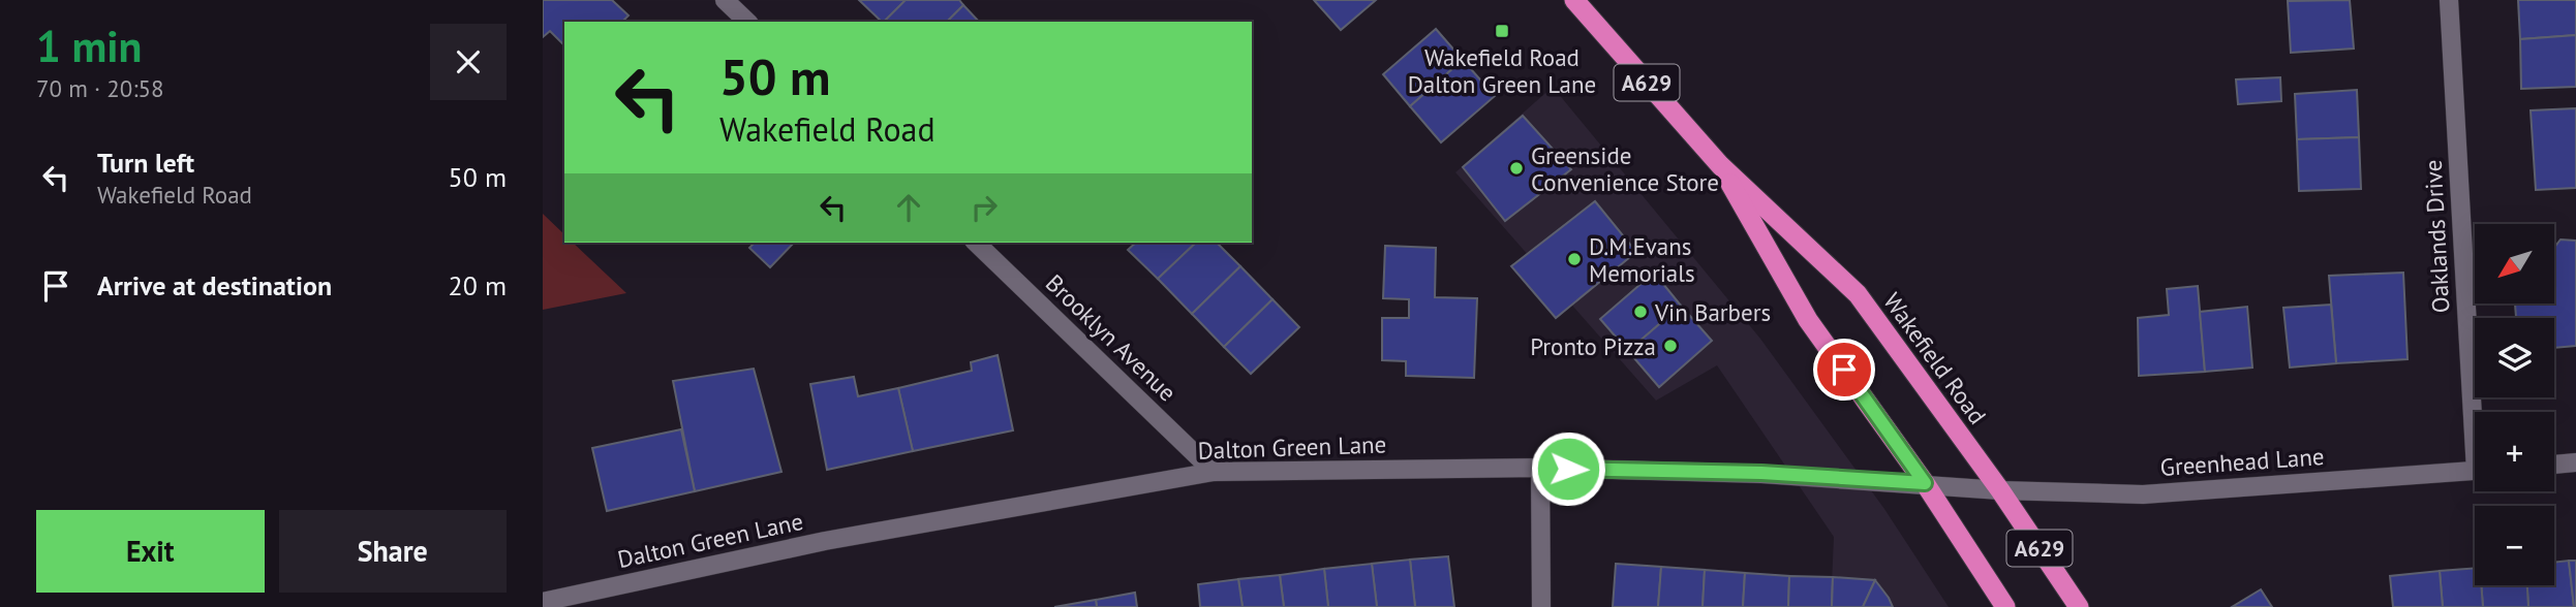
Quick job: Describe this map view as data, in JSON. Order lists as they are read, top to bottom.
{
  "streets": {
    "highway": ["A629", "Wakefield Road"],
    "street": [
      "Oaklands Drive",
      "Brooklyn Avenue",
      "Dalton Green Lane",
      "Greenhead Lane"
    ]
  },
  "crossings": [
    ["Brooklyn Avenue", "Dalton Green Lane"],
    ["Wakefield Road", "Dalton Green Lane"],
    ["Wakefield Road", "Greenhead Lane"],
    ["Dalton Green Lane", "Greenhead Lane"]
  ],
  "places": {
    "transit": ["Wakefield Road Dalton Green Lane"],
    "other": [
      "Greenside Convenience Store",
      "D.M.Evans Memorials",
      "Vin Barbers",
      "Pronto Pizza"
    ]
  },
  "north": "bottom left",
  "page": {
    "heading": ["1 min", "70 m · 20:58"],
    "turn": ["50 m", "Wakefield Road"],
    "list": [
      {
        "name": "Turn left",
        "note": "Wakefield Road",
        "value": "50 m"
      },
      {
        "name": "Arrive at destination",
        "value": "20 m"
      }
    ],
    "map_buttons": ["+", "−"],
    "buttons": ["Exit", "Share"]
  }
}
